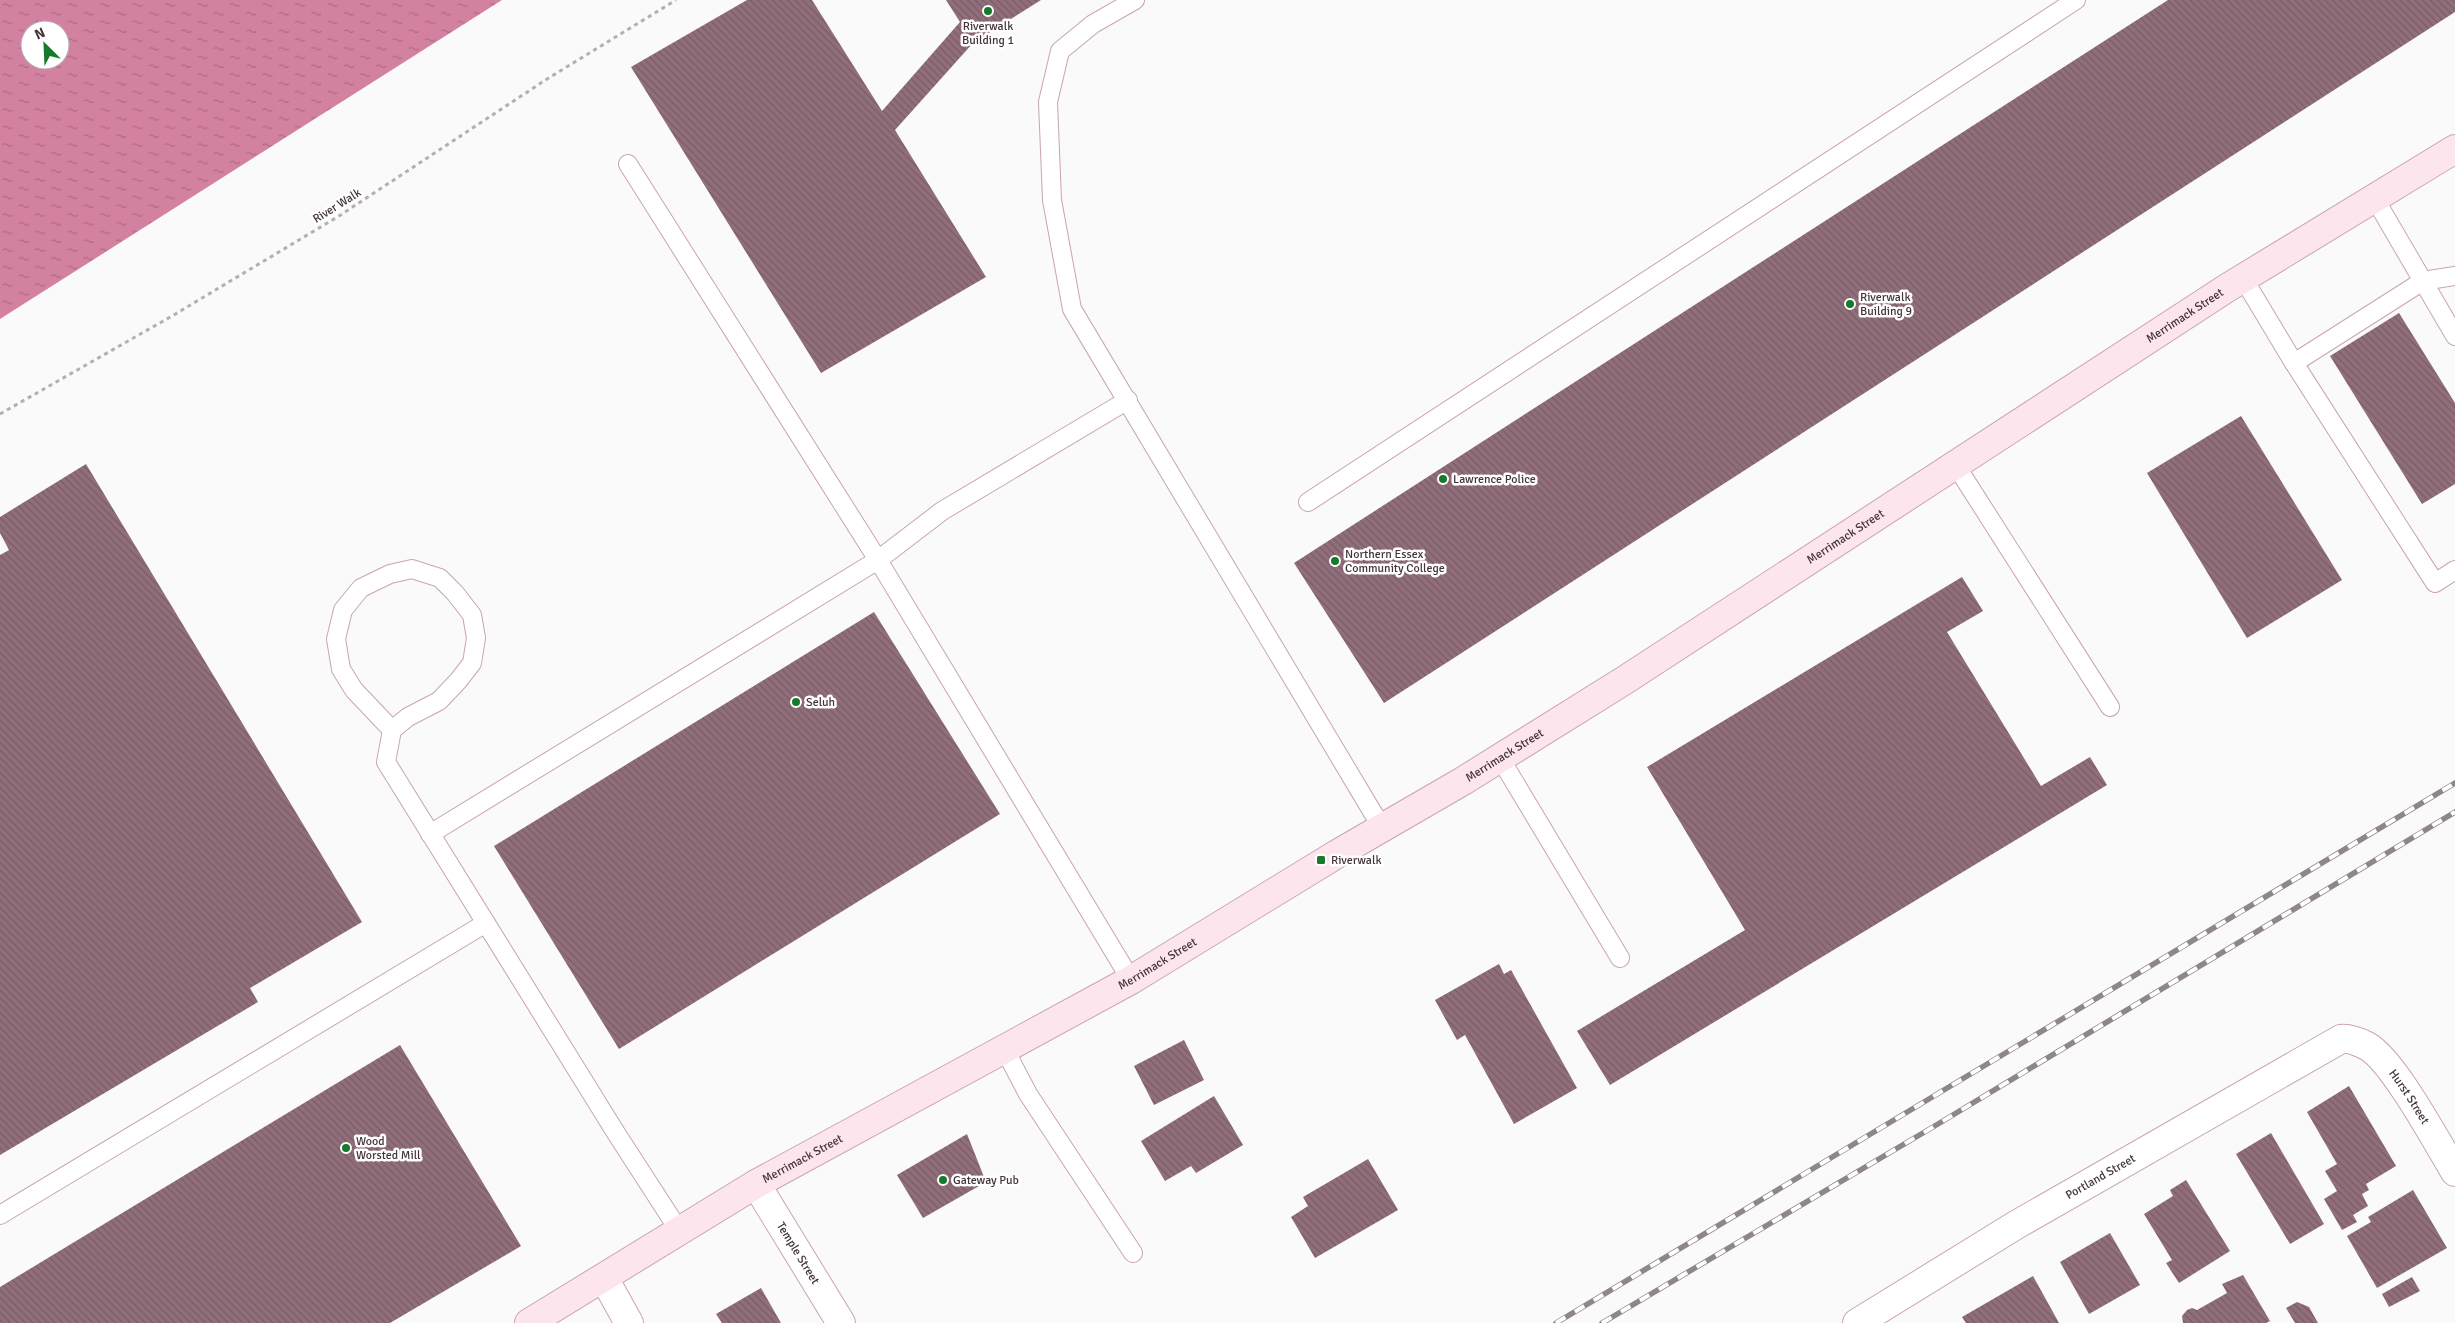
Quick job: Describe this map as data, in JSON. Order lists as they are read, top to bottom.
{
  "streets": {
    "main road": ["Merrimack Street"],
    "street": ["Hurst Street", "Portland Street", "Temple Street"],
    "path": ["River Walk"]
  },
  "crossings": [
    ["Merrimack Street", "Temple Street"],
    ["Hurst Street", "Portland Street"]
  ],
  "places": {
    "other": [
      "Riverwalk Building 1",
      "Riverwalk Building 9",
      "Lawrence Police",
      "Northern Essex Community College",
      "Seluh",
      "Wood Worsted Mill",
      "Gateway Pub"
    ],
    "transit": ["Riverwalk"]
  },
  "north": "top left"
}
